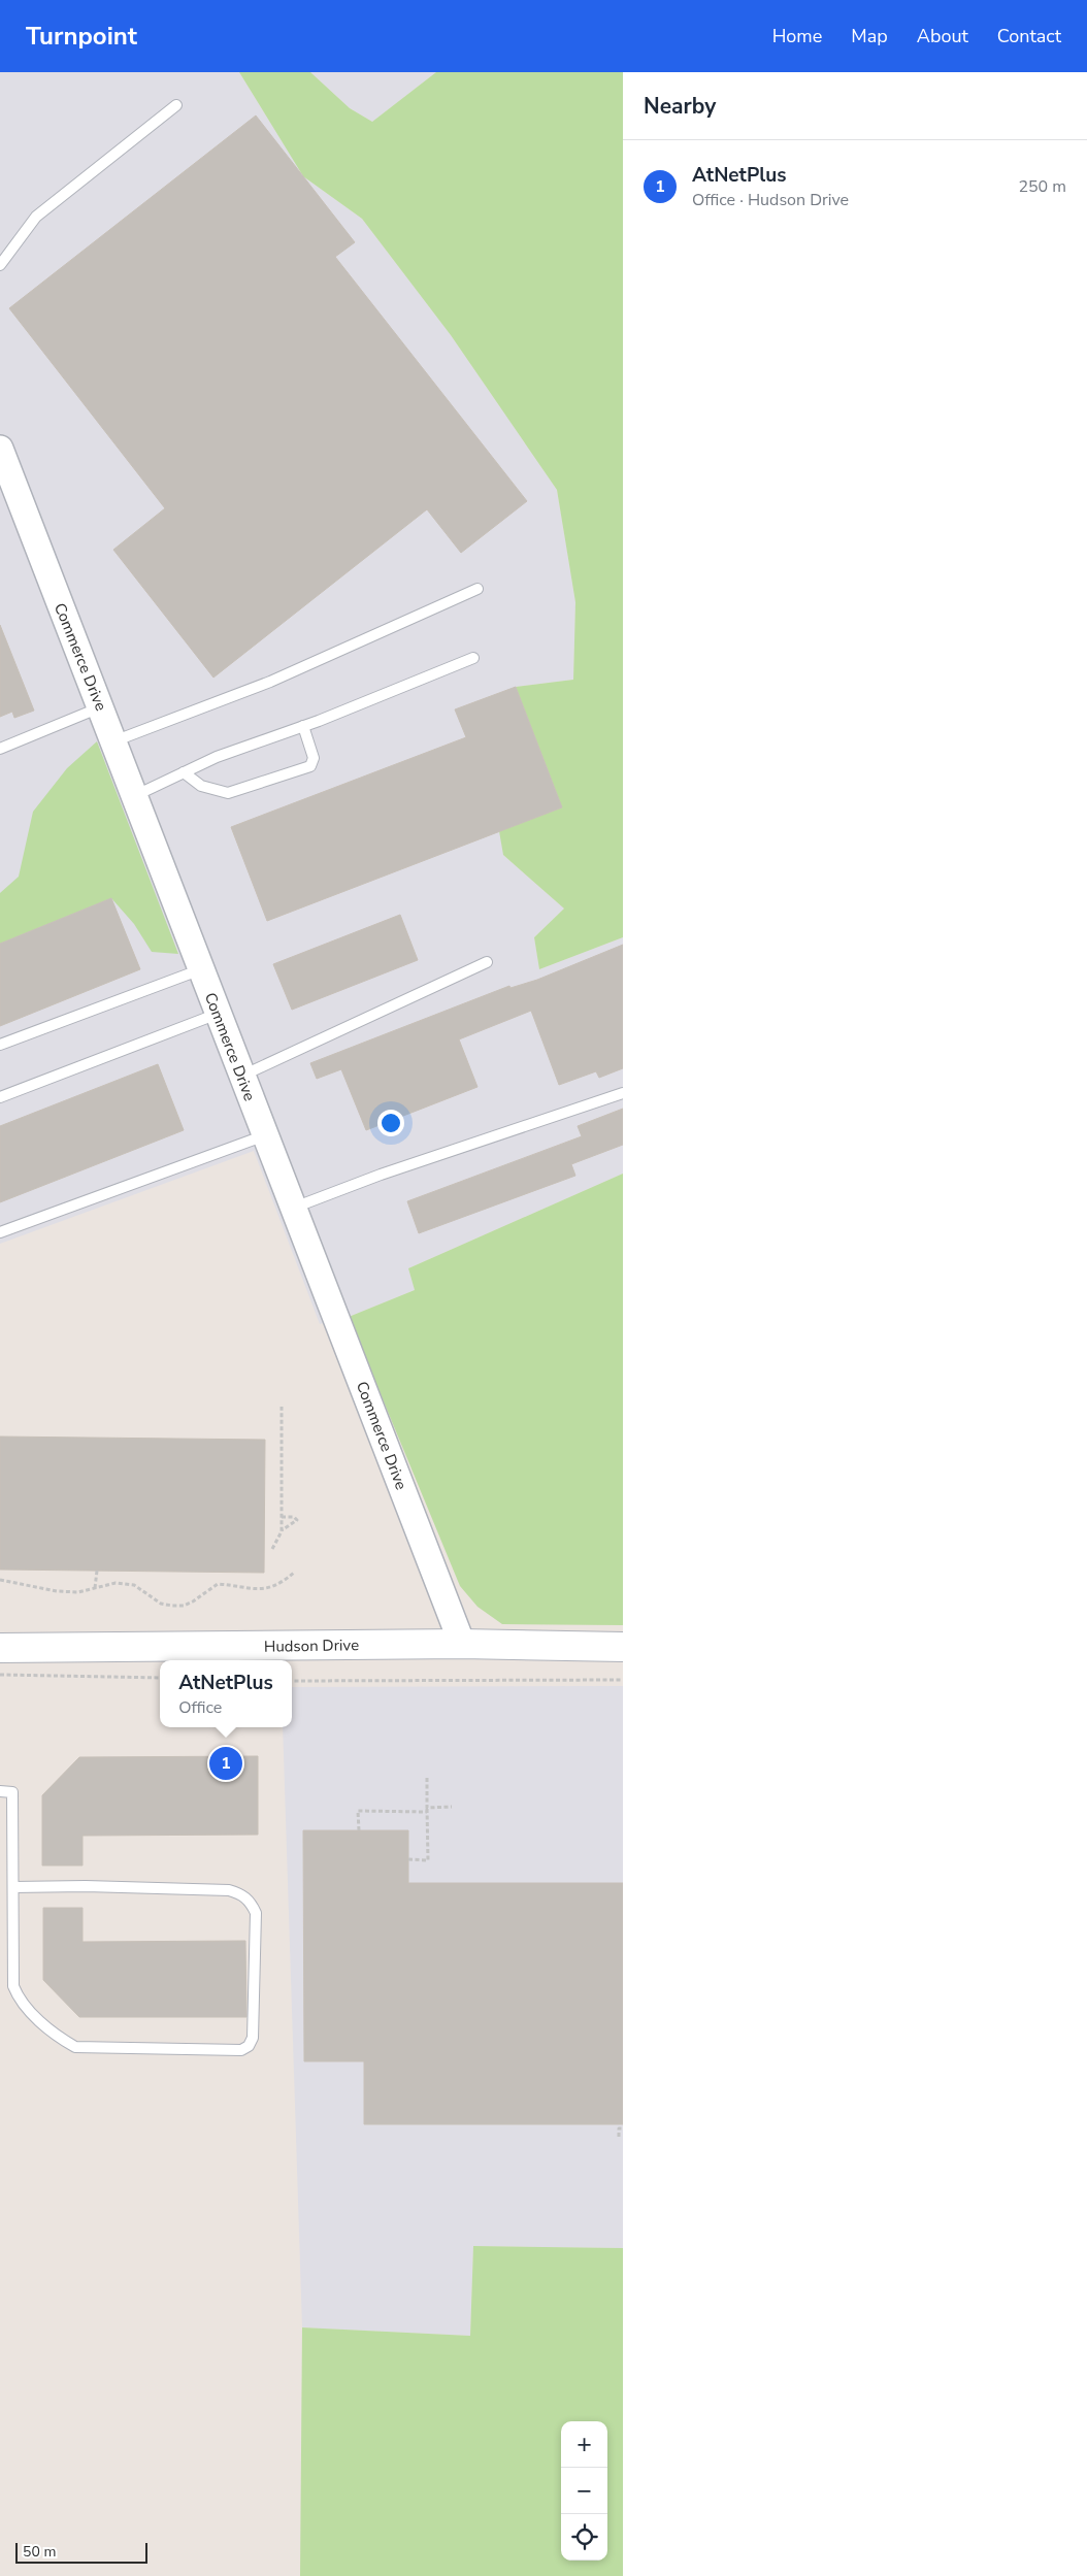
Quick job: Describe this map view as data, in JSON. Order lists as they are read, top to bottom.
{
  "streets": {
    "main road": ["Hudson Drive"],
    "street": ["Commerce Drive"]
  },
  "crossings": [
    ["Commerce Drive", "Hudson Drive"]
  ],
  "scale_bar": "50 m",
  "page": {
    "header": "Turnpoint",
    "nav": [
      "Home",
      "Map",
      "About",
      "Contact"
    ],
    "heading": "Nearby",
    "list": [
      {
        "mark": "1",
        "name": "AtNetPlus",
        "note": "Office · Hudson Drive",
        "value": "250 m"
      }
    ],
    "popup": ["AtNetPlus", "Office"],
    "pins": "1",
    "map_buttons": ["+", "−"],
    "scale": "50 m"
  }
}
